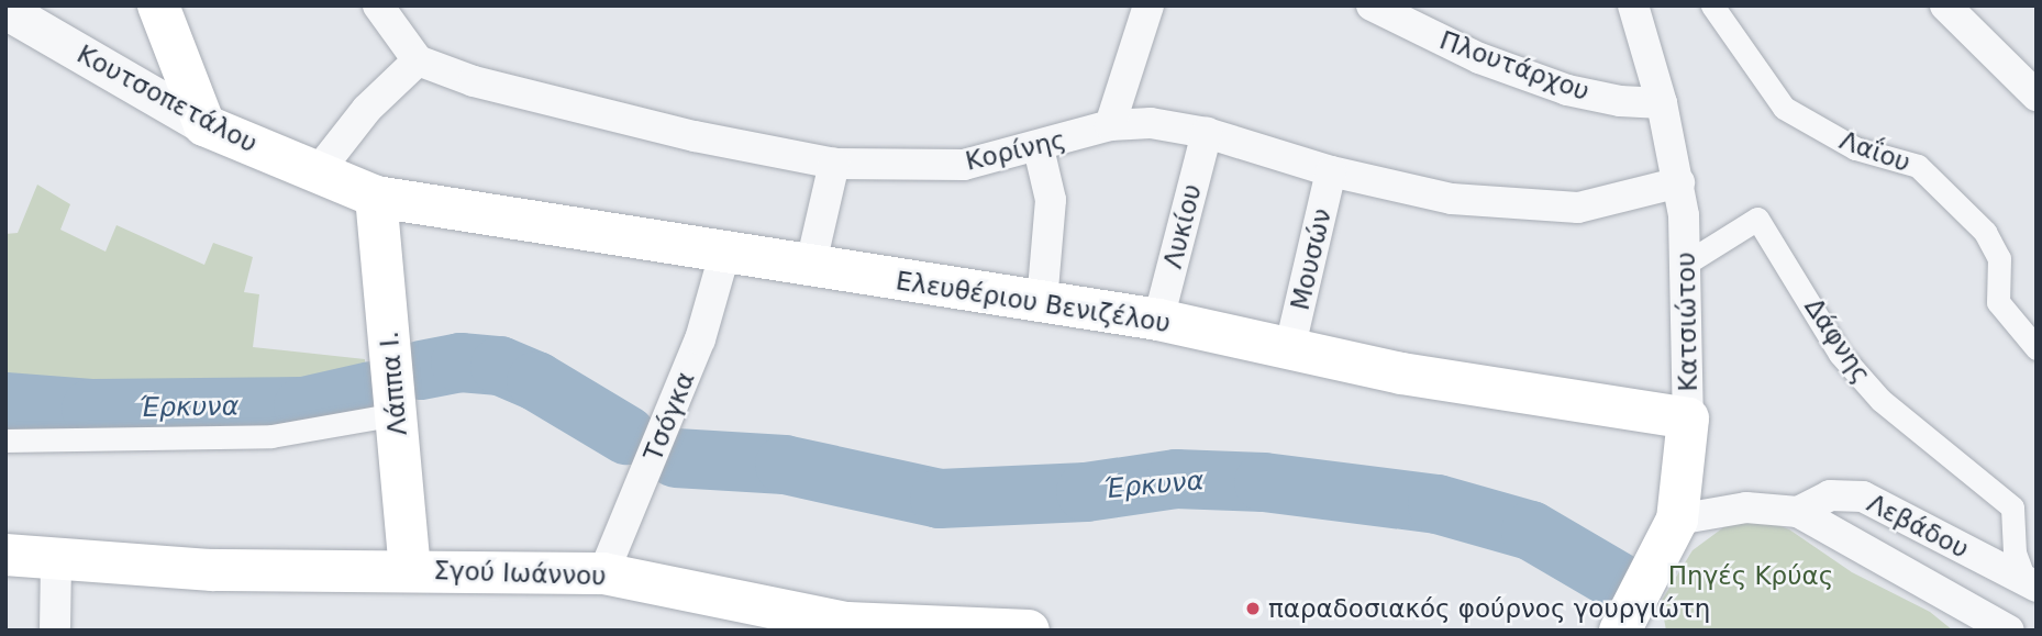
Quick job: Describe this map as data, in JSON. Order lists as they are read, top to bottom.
{
  "streets": {
    "main road": [
      "Κουτσοπετάλου",
      "Ελευθέριου Βενιζέλου",
      "Κατσιώτου",
      "Λάππα Ι.",
      "Σγού Ιωάννου"
    ],
    "street": [
      "Πλουτάρχου",
      "Κορίνης",
      "Λαΐου",
      "Λυκίου",
      "Μουσών",
      "Δάφνης",
      "Τσόγκα",
      "Λεβάδου"
    ]
  },
  "crossings": [
    ["Πλουτάρχου", "Κατσιώτου"],
    ["Κουτσοπετάλου", "Ελευθέριου Βενιζέλου"],
    ["Κουτσοπετάλου", "Λάππα Ι."],
    ["Κορίνης", "Λυκίου"],
    ["Κορίνης", "Μουσών"],
    ["Κορίνης", "Κατσιώτου"],
    ["Λυκίου", "Ελευθέριου Βενιζέλου"],
    ["Μουσών", "Ελευθέριου Βενιζέλου"],
    ["Ελευθέριου Βενιζέλου", "Κατσιώτου"],
    ["Ελευθέριου Βενιζέλου", "Λάππα Ι."],
    ["Ελευθέριου Βενιζέλου", "Τσόγκα"],
    ["Κατσιώτου", "Δάφνης"],
    ["Κατσιώτου", "Λεβάδου"],
    ["Δάφνης", "Λεβάδου"],
    ["Λάππα Ι.", "Σγού Ιωάννου"],
    ["Τσόγκα", "Σγού Ιωάννου"]
  ],
  "water": ["Έρκυνα"],
  "parks": ["Πηγές Κρύας"],
  "places": ["παραδοσιακός φούρνος γουργιώτη"]
}
